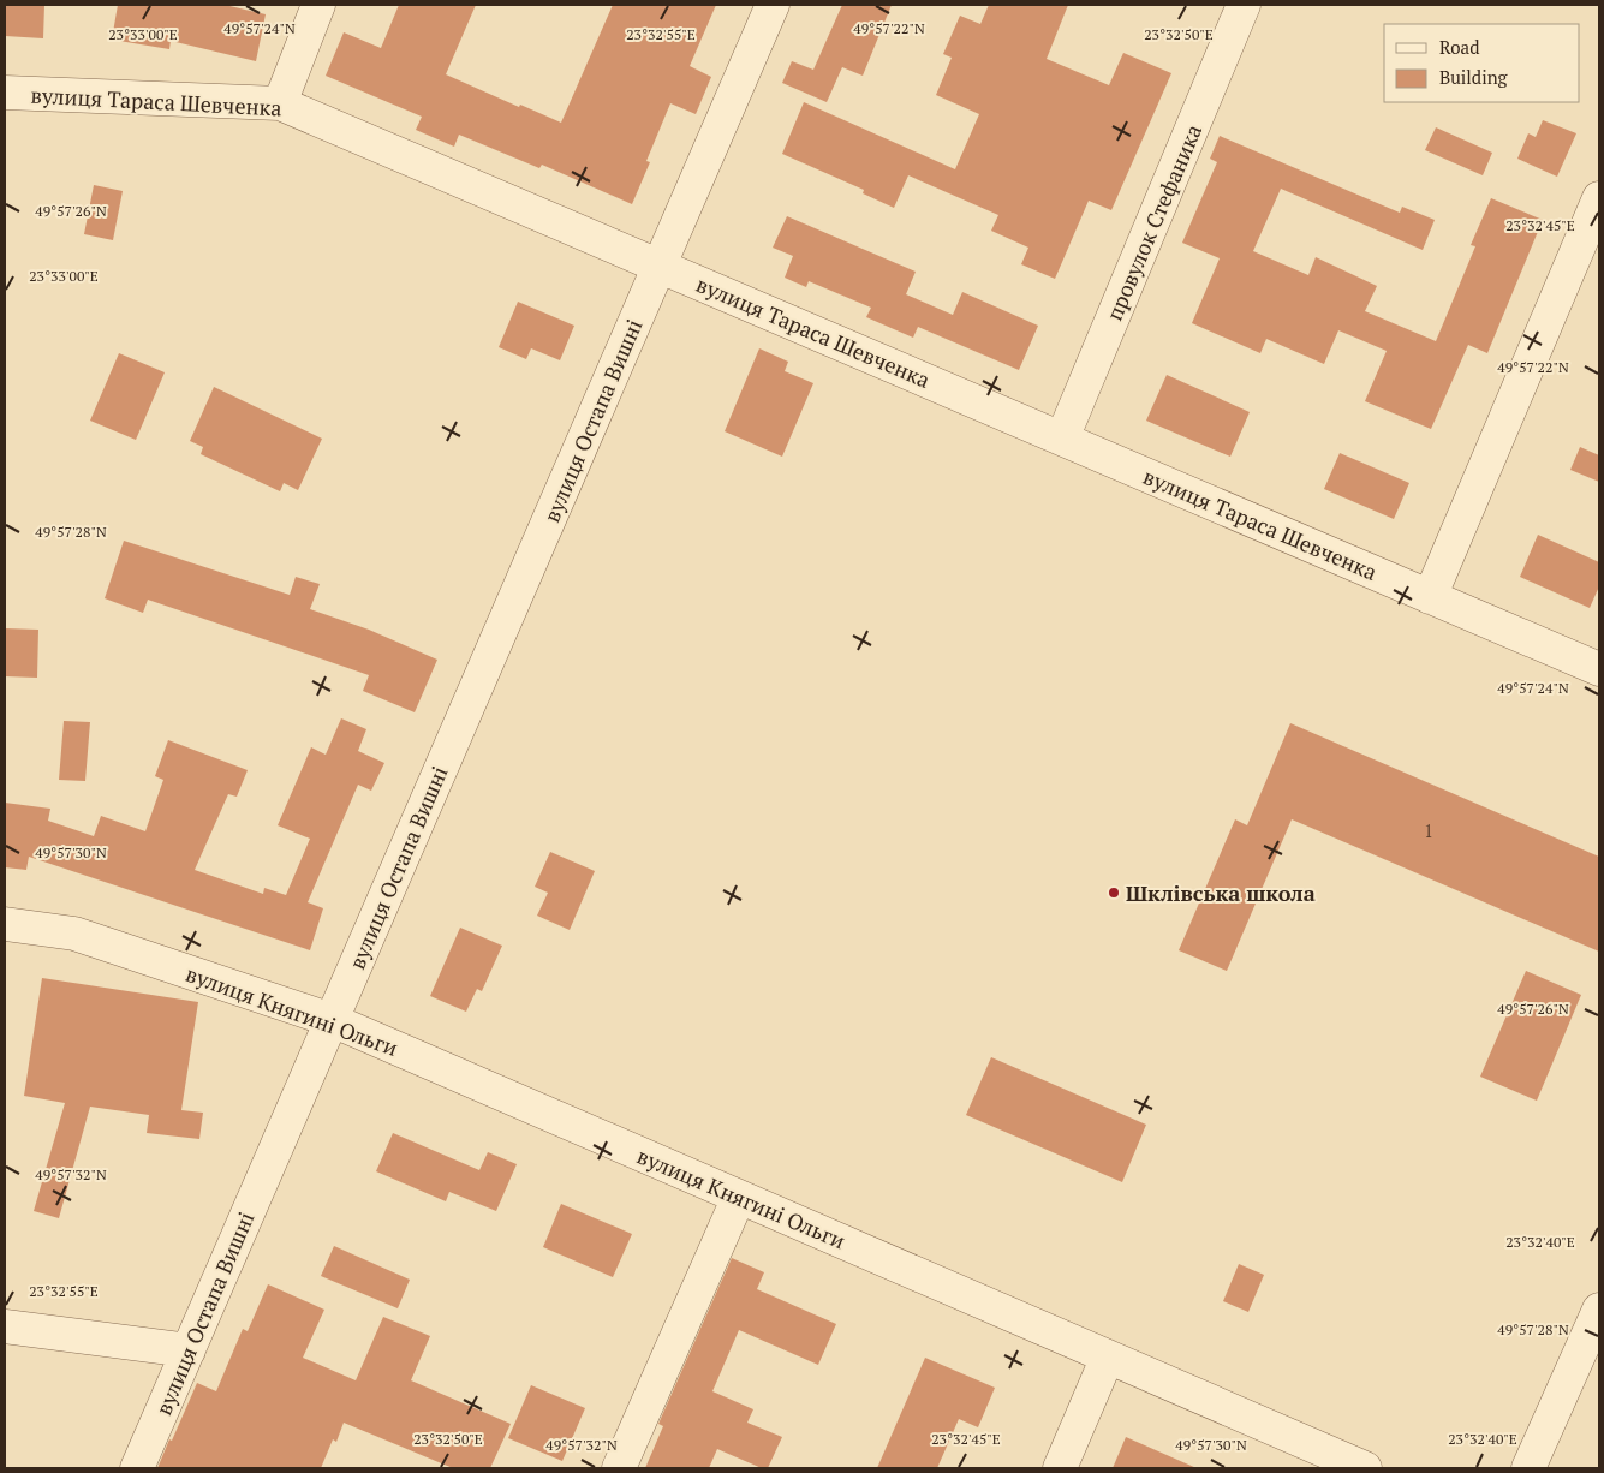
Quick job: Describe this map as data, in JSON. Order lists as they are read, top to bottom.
{
  "streets": {
    "street": [
      "вулиця Тараса Шевченка",
      "провулок Стефаника",
      "вулиця Остапа Вишні",
      "вулиця Княгині Ольги"
    ]
  },
  "crossings": [
    ["вулиця Тараса Шевченка", "провулок Стефаника"],
    ["вулиця Тараса Шевченка", "вулиця Остапа Вишні"],
    ["вулиця Остапа Вишні", "вулиця Княгині Ольги"]
  ],
  "places": ["Шклівська школа"],
  "house_numbers": ["1"],
  "legend": ["Road", "Building"],
  "coordinates": [
    "49°57'24\"N",
    "49°57'22\"N",
    "23°33'00\"E",
    "23°32'55\"E",
    "23°32'50\"E",
    "49°57'26\"N",
    "23°32'45\"E",
    "49°57'28\"N",
    "49°57'30\"N",
    "49°57'32\"N",
    "23°32'40\"E"
  ]
}
